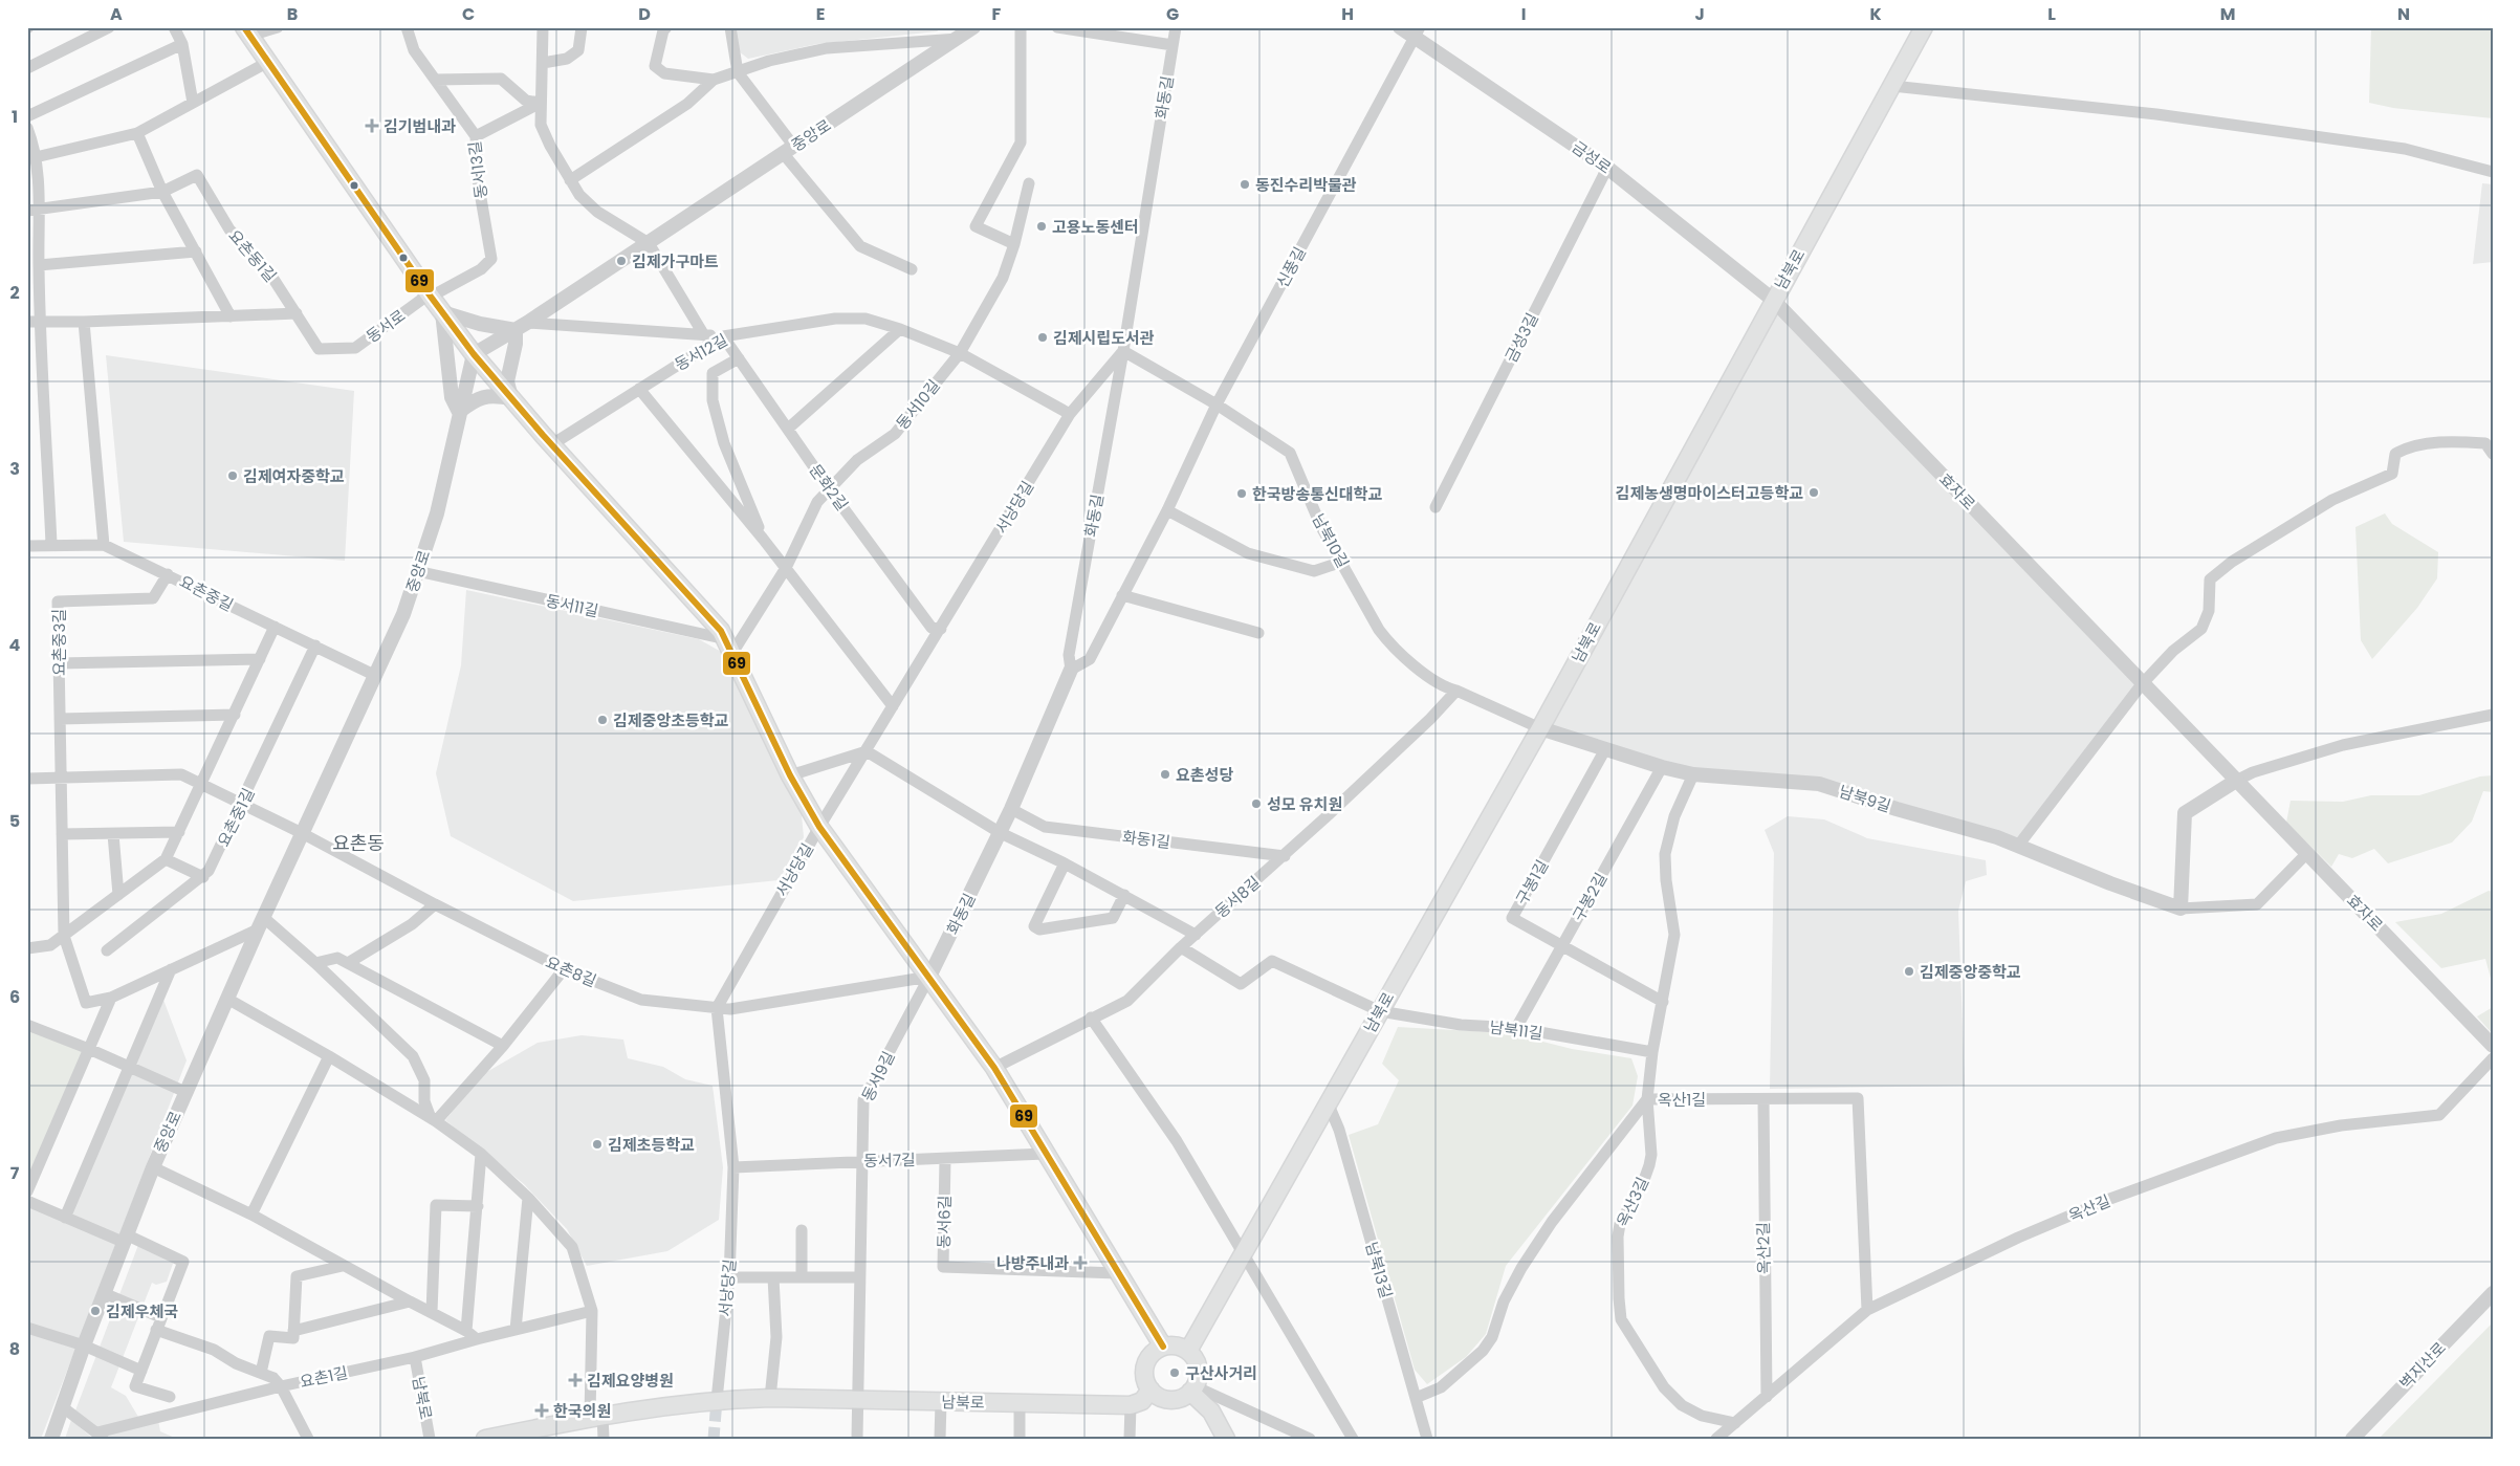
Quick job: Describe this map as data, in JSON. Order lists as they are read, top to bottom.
{
  "streets": {
    "main road": ["남북로"],
    "street": [
      "화동길",
      "중앙로",
      "금성로",
      "동서13길",
      "요촌동1길",
      "신풍길",
      "동서로",
      "금성3길",
      "동서12길",
      "동서10길",
      "문화2길",
      "효자로",
      "서낭당길",
      "남북10길",
      "요촌중길",
      "동서11길",
      "요촌중3길",
      "남북9길",
      "요촌중1길",
      "화동1길",
      "구봉1길",
      "동서8길",
      "구봉2길",
      "요촌8길",
      "남북11길",
      "동서9길",
      "옥산1길",
      "동서7길",
      "옥산3길",
      "옥산길",
      "동서6길",
      "옥산2길",
      "남북13길",
      "벽지산로",
      "요촌1길"
    ]
  },
  "crossings": [
    ["화동길", "신풍길"],
    ["화동길", "서낭당길"],
    ["화동길", "남북10길"],
    ["화동길", "화동1길"],
    ["화동길", "동서9길"],
    ["중앙로", "요촌중길"],
    ["중앙로", "동서11길"],
    ["중앙로", "요촌8길"],
    ["중앙로", "요촌1길"],
    ["금성로", "신풍길"],
    ["금성로", "남북로"],
    ["금성로", "금성3길"],
    ["금성로", "효자로"],
    ["동서13길", "동서로"],
    ["요촌동1길", "동서로"],
    ["신풍길", "남북10길"],
    ["남북로", "효자로"],
    ["남북로", "서낭당길"],
    ["남북로", "남북10길"],
    ["남북로", "남북9길"],
    ["남북로", "남북11길"],
    ["남북로", "동서9길"],
    ["남북로", "남북13길"],
    ["남북로", "요촌1길"],
    ["동서12길", "동서10길"],
    ["동서12길", "문화2길"],
    ["동서12길", "서낭당길"],
    ["동서10길", "문화2길"],
    ["동서10길", "동서11길"],
    ["문화2길", "서낭당길"],
    ["서낭당길", "남북10길"],
    ["서낭당길", "요촌8길"],
    ["서낭당길", "동서7길"],
    ["남북10길", "남북9길"],
    ["남북10길", "동서8길"],
    ["요촌중길", "요촌중3길"],
    ["요촌중길", "요촌중1길"],
    ["남북9길", "구봉1길"],
    ["남북9길", "구봉2길"],
    ["남북9길", "옥산3길"],
    ["화동1길", "동서8길"],
    ["구봉1길", "구봉2길"],
    ["구봉1길", "옥산3길"],
    ["동서8길", "남북11길"],
    ["구봉2길", "남북11길"],
    ["남북11길", "옥산3길"],
    ["동서9길", "동서7길"],
    ["옥산1길", "옥산3길"],
    ["옥산1길", "옥산길"],
    ["옥산1길", "옥산2길"],
    ["옥산1길", "남북13길"],
    ["동서7길", "동서6길"],
    ["옥산3길", "옥산길"],
    ["옥산길", "옥산2길"]
  ],
  "districts": ["요촌동"],
  "places": {
    "health": [
      "김기범내과",
      "나방주내과",
      "김제요양병원",
      "한국의원"
    ],
    "other": [
      "동진수리박물관",
      "고용노동센터",
      "김제가구마트",
      "김제시립도서관",
      "김제여자중학교",
      "김제농생명마이스터고등학교",
      "한국방송통신대학교",
      "김제중앙초등학교",
      "요촌성당",
      "성모 유치원",
      "김제중앙중학교",
      "김제초등학교",
      "김제우체국",
      "구산사거리"
    ]
  },
  "lines": ["transit line 69"],
  "grid": {
    "columns": [
      "A",
      "B",
      "C",
      "D",
      "E",
      "F",
      "G",
      "H",
      "I",
      "J",
      "K",
      "L",
      "M",
      "N"
    ],
    "rows": [
      "1",
      "2",
      "3",
      "4",
      "5",
      "6",
      "7",
      "8"
    ]
  }
}
